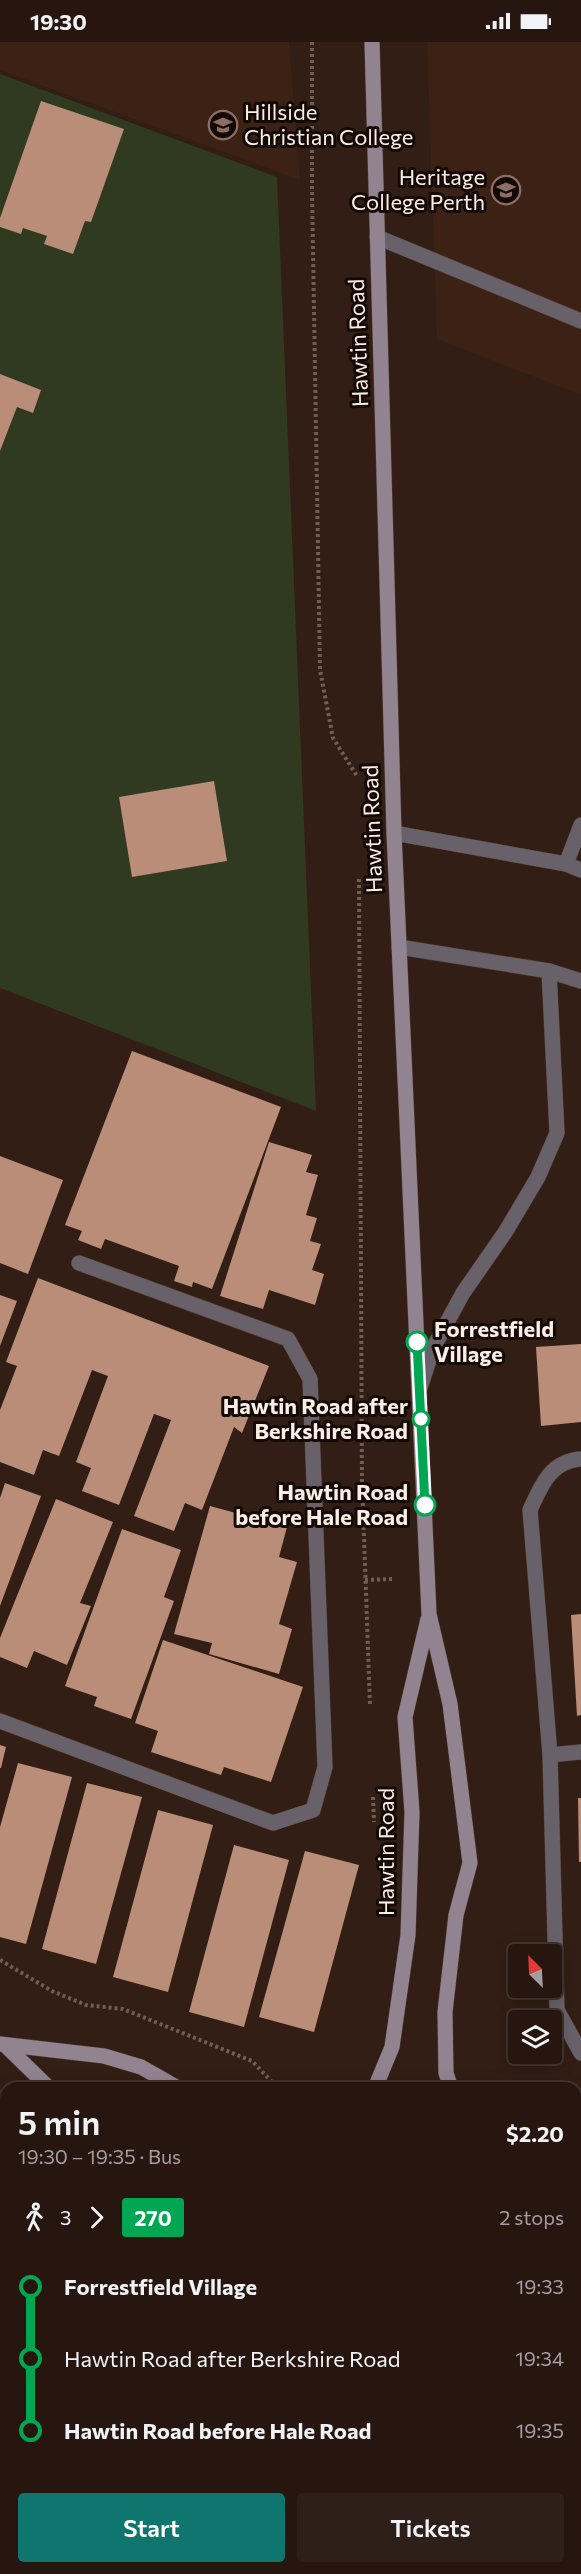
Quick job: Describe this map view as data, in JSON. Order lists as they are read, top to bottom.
{
  "streets": {
    "main road": ["Hawtin Road"]
  },
  "places": {
    "school or university": ["Hillside Christian College", "Heritage College Perth"],
    "other": ["Forrestfield Village", "Hawtin Road after Berkshire Road", "Hawtin Road before Hale Road"]
  },
  "lines": ["bus line 270"],
  "north": "top left",
  "page": {
    "status": "19:30",
    "heading": ["5 min", "19:30 – 19:35 · Bus", "$2.20"],
    "legs": ["3", "270", "2 stops"],
    "list": [
      {
        "name": "Forrestfield Village",
        "value": "19:33"
      },
      {
        "name": "Hawtin Road after Berkshire Road",
        "value": "19:34"
      },
      {
        "name": "Hawtin Road before Hale Road",
        "value": "19:35"
      }
    ],
    "buttons": ["Start", "Tickets"]
  }
}
